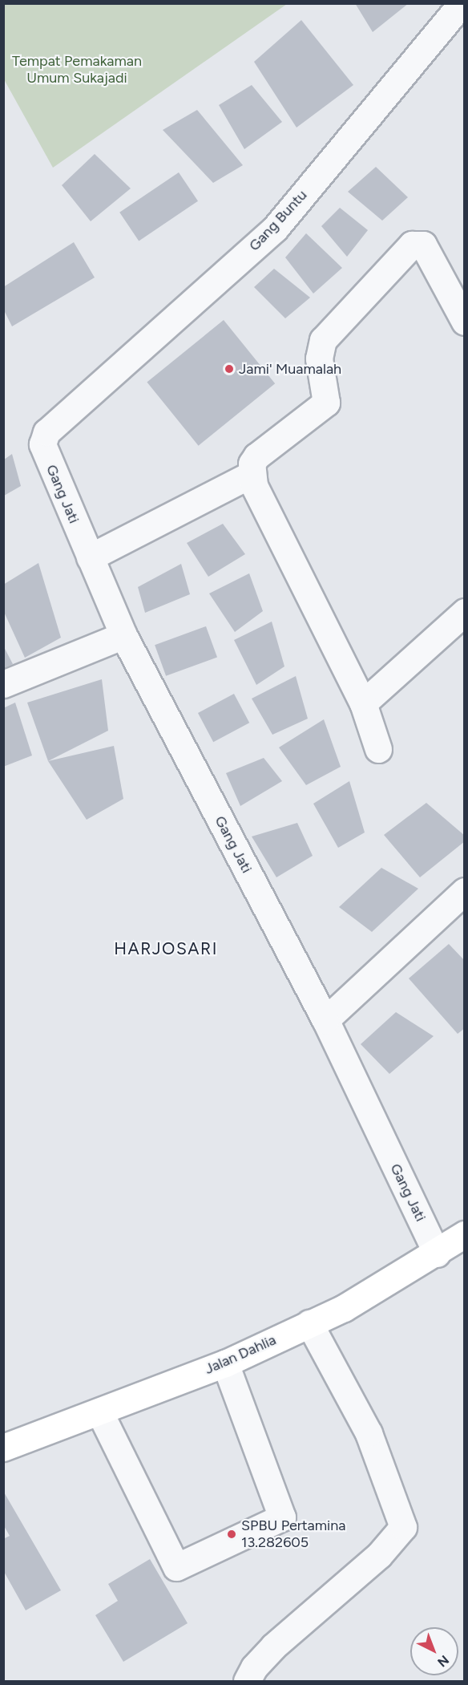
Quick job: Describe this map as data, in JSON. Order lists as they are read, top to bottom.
{
  "streets": {
    "main road": ["Jalan Dahlia"],
    "street": ["Gang Buntu", "Gang Jati"]
  },
  "crossings": [
    ["Gang Buntu", "Gang Jati"],
    ["Gang Jati", "Jalan Dahlia"]
  ],
  "districts": ["HARJOSARI"],
  "parks": ["Tempat Pemakaman Umum Sukajadi"],
  "places": ["Jami' Muamalah", "SPBU Pertamina 13.282605"],
  "north": "bottom right"
}
